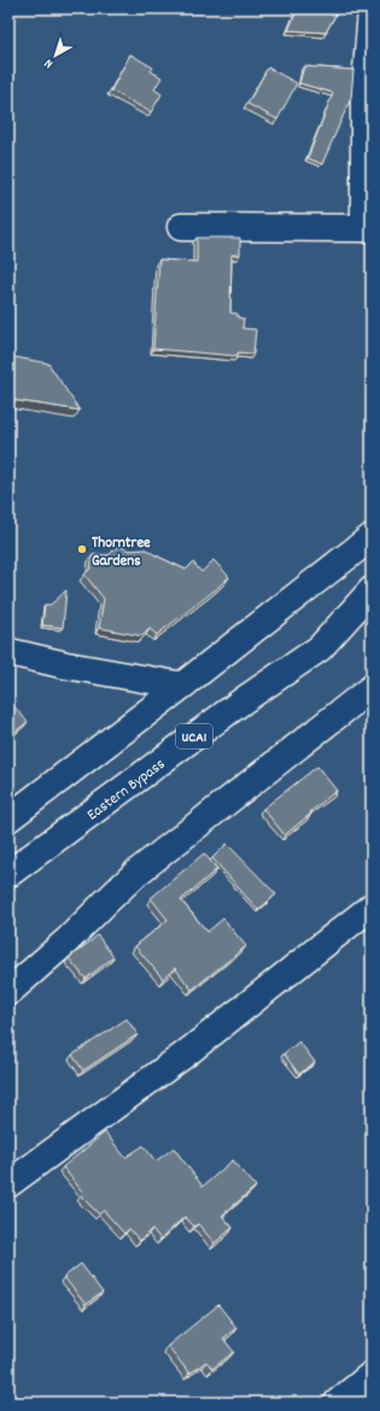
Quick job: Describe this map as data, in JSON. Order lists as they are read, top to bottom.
{
  "streets": {
    "street": ["UCA1", "Eastern Bypass"]
  },
  "places": ["Thorntree Gardens"],
  "north": "bottom left"
}
